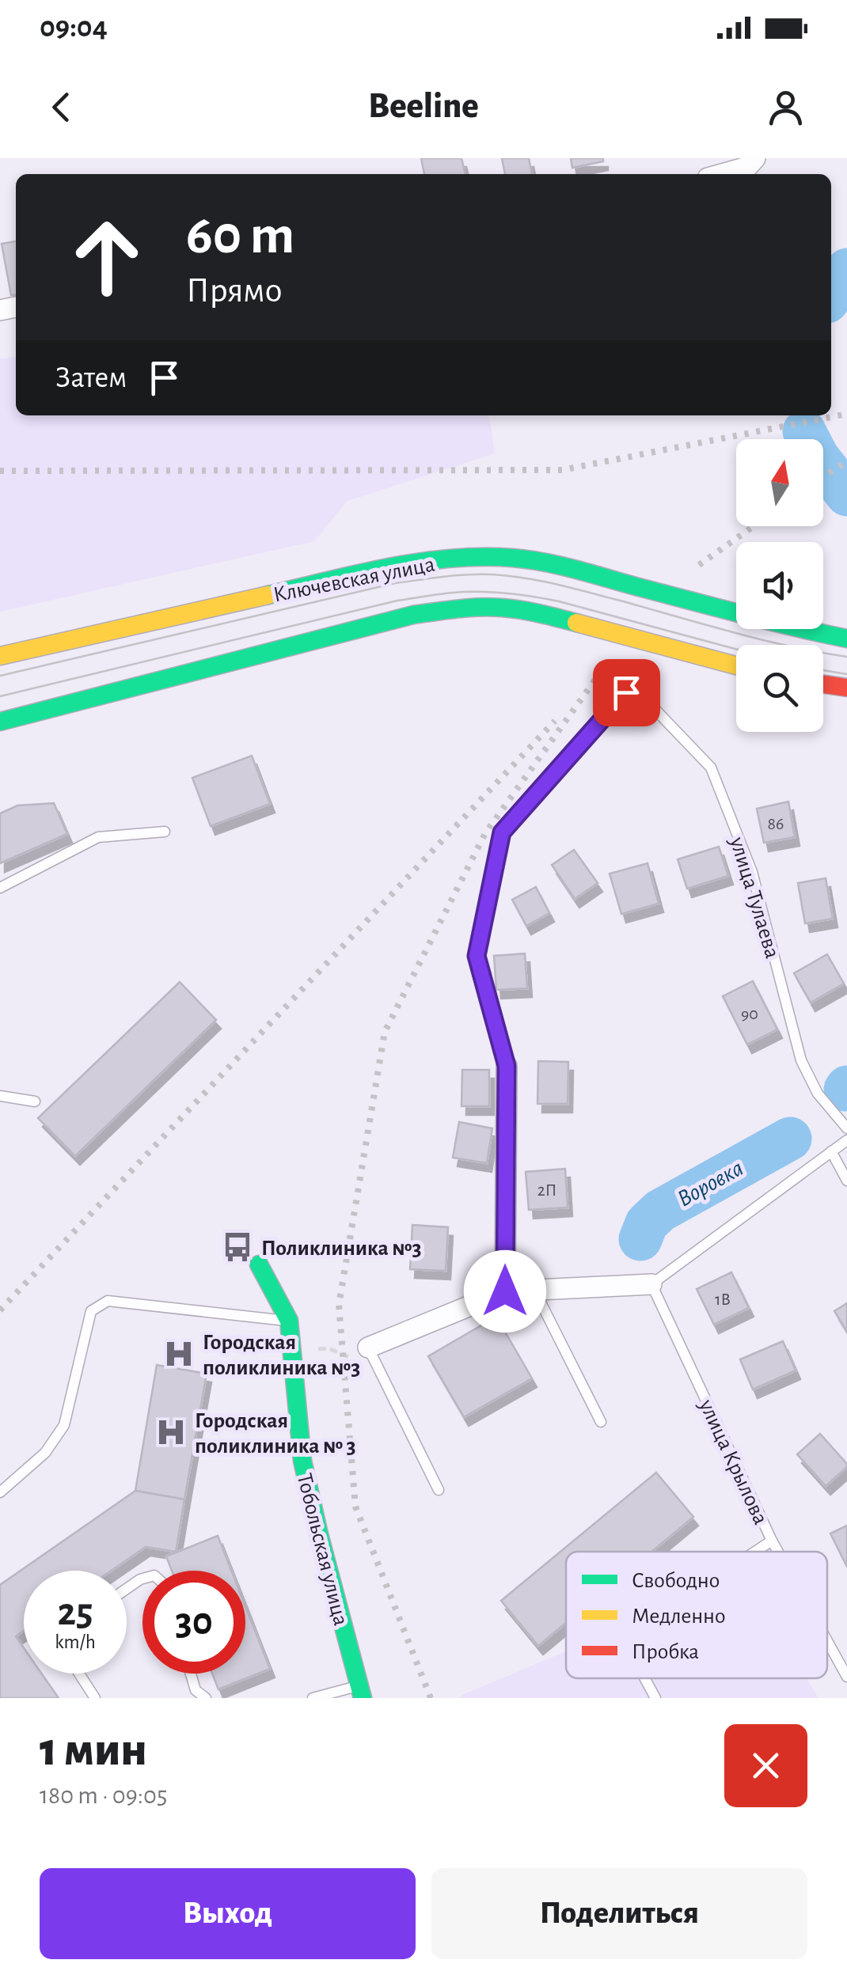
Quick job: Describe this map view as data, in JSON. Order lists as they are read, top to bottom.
{
  "streets": {
    "main road": ["Ключевская улица", "Тобольская улица"],
    "lane": ["улица Тулаева", "улица Крылова"]
  },
  "water": ["Воровка"],
  "places": {
    "bus stop": ["Поликлиника №3"],
    "hospital": ["Городская поликлиника №3", "Городская поликлиника № 3"]
  },
  "house_numbers": [
    "86",
    "90",
    "2П",
    "1В"
  ],
  "legend": ["Свободно", "Медленно", "Пробка"],
  "north": "top",
  "page": {
    "status": "09:04",
    "header": "Beeline",
    "turn": ["60 m", "Прямо"],
    "then": "Затем",
    "speed": "25 km/h",
    "limit": "30",
    "heading": ["1 мин", "180 m · 09:05"],
    "buttons": ["Выход", "Поделиться"]
  }
}
